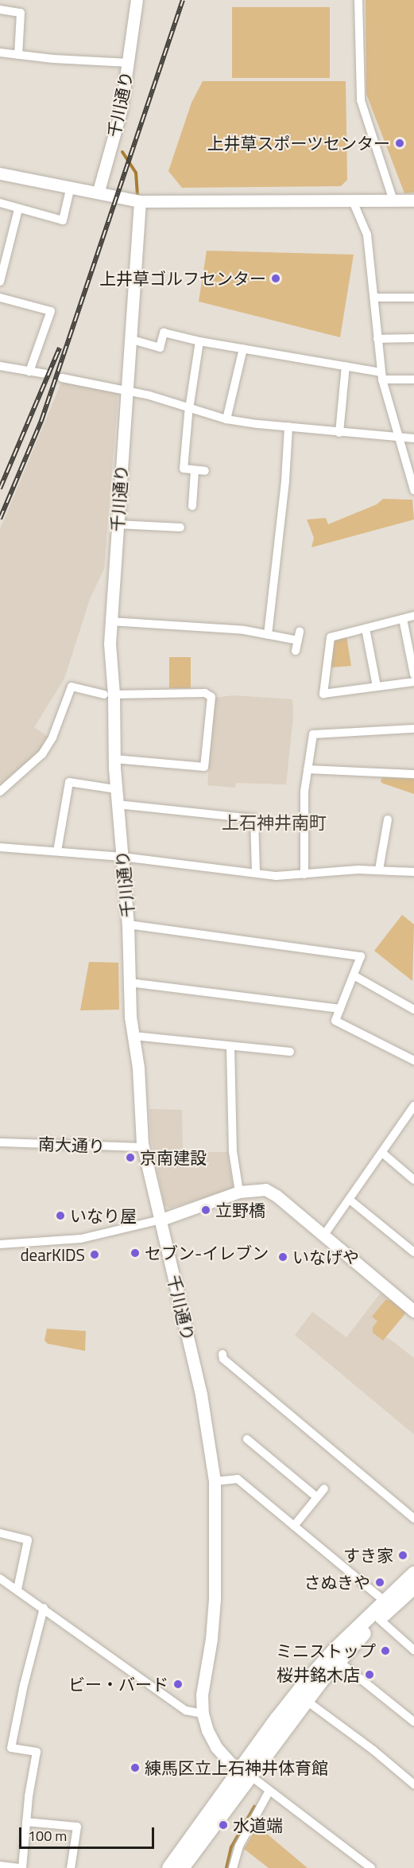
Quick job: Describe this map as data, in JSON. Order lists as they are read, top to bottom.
{
  "streets": {
    "main road": ["千川通り"],
    "street": ["南大通り"]
  },
  "crossings": [
    ["千川通り", "南大通り"]
  ],
  "districts": ["上石神井南町"],
  "places": [
    "上井草スポーツセンター",
    "上井草ゴルフセンター",
    "京南建設",
    "立野橋",
    "いなり屋",
    "セブン-イレブン",
    "dearKIDS",
    "いなげや",
    "すき家",
    "さぬきや",
    "ミニストップ",
    "桜井銘木店",
    "ビー・バード",
    "練馬区立上石神井体育館",
    "水道端"
  ],
  "scale_bar": "100 m"
}
